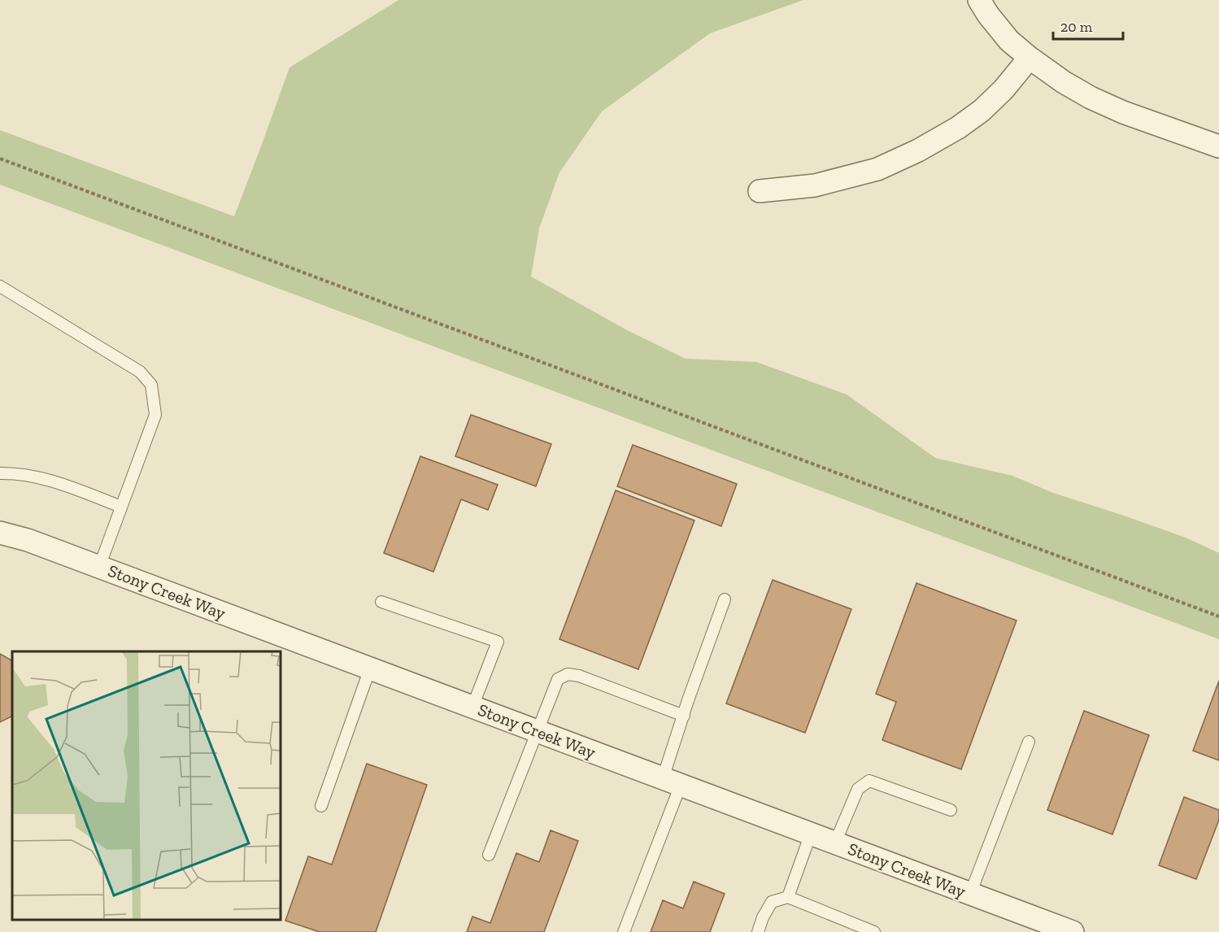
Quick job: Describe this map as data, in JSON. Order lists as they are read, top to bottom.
{
  "streets": {
    "street": ["Stony Creek Way"]
  },
  "scale_bar": "20 m"
}
